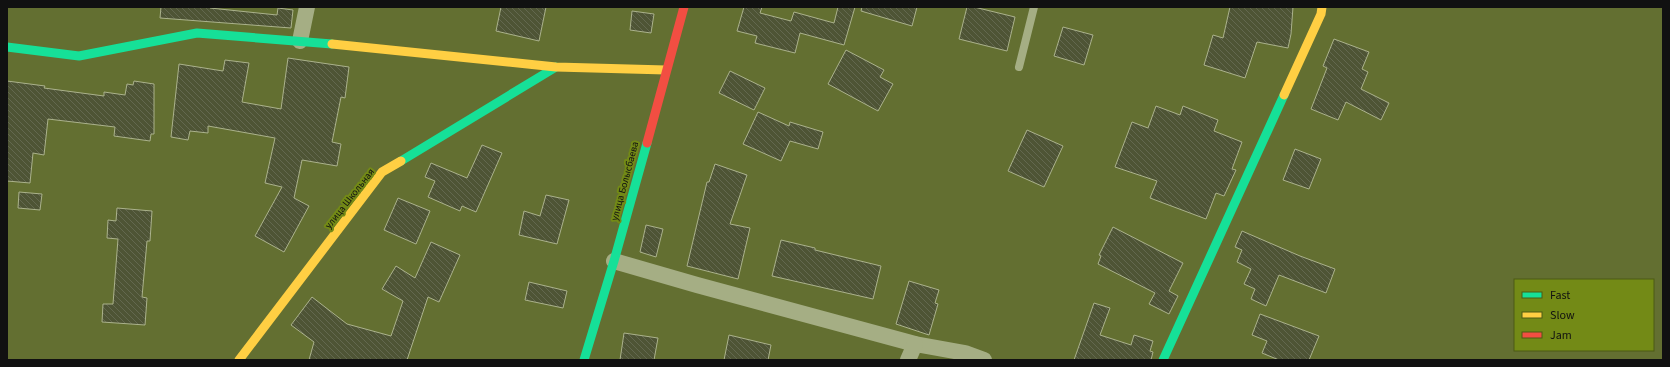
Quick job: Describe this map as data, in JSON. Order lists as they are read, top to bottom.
{
  "streets": {
    "street": ["улица Болысбаева", "улица Школьная"]
  },
  "legend": ["Fast", "Slow", "Jam"]
}
